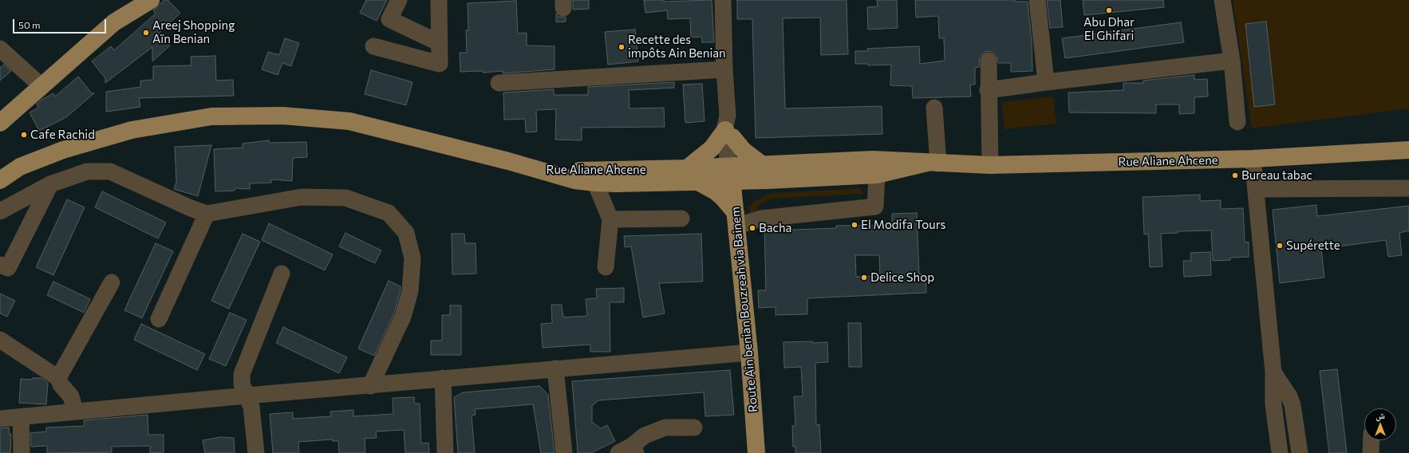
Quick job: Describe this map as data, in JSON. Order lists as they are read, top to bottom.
{
  "streets": {
    "main road": ["Rue Aliane Ahcene", "Route Ain benian Bouzreah via Bainem"]
  },
  "crossings": [
    ["Rue Aliane Ahcene", "Route Ain benian Bouzreah via Bainem"]
  ],
  "places": [
    "Abu Dhar El Ghifari",
    "Areej Shopping Aïn Benian",
    "Recette des impôts Ain Benian",
    "Cafe Rachid",
    "Bureau tabac",
    "El Modifa Tours",
    "Bacha",
    "Supérette",
    "Delice Shop"
  ],
  "scale_bar": "50 m",
  "north": "top"
}
